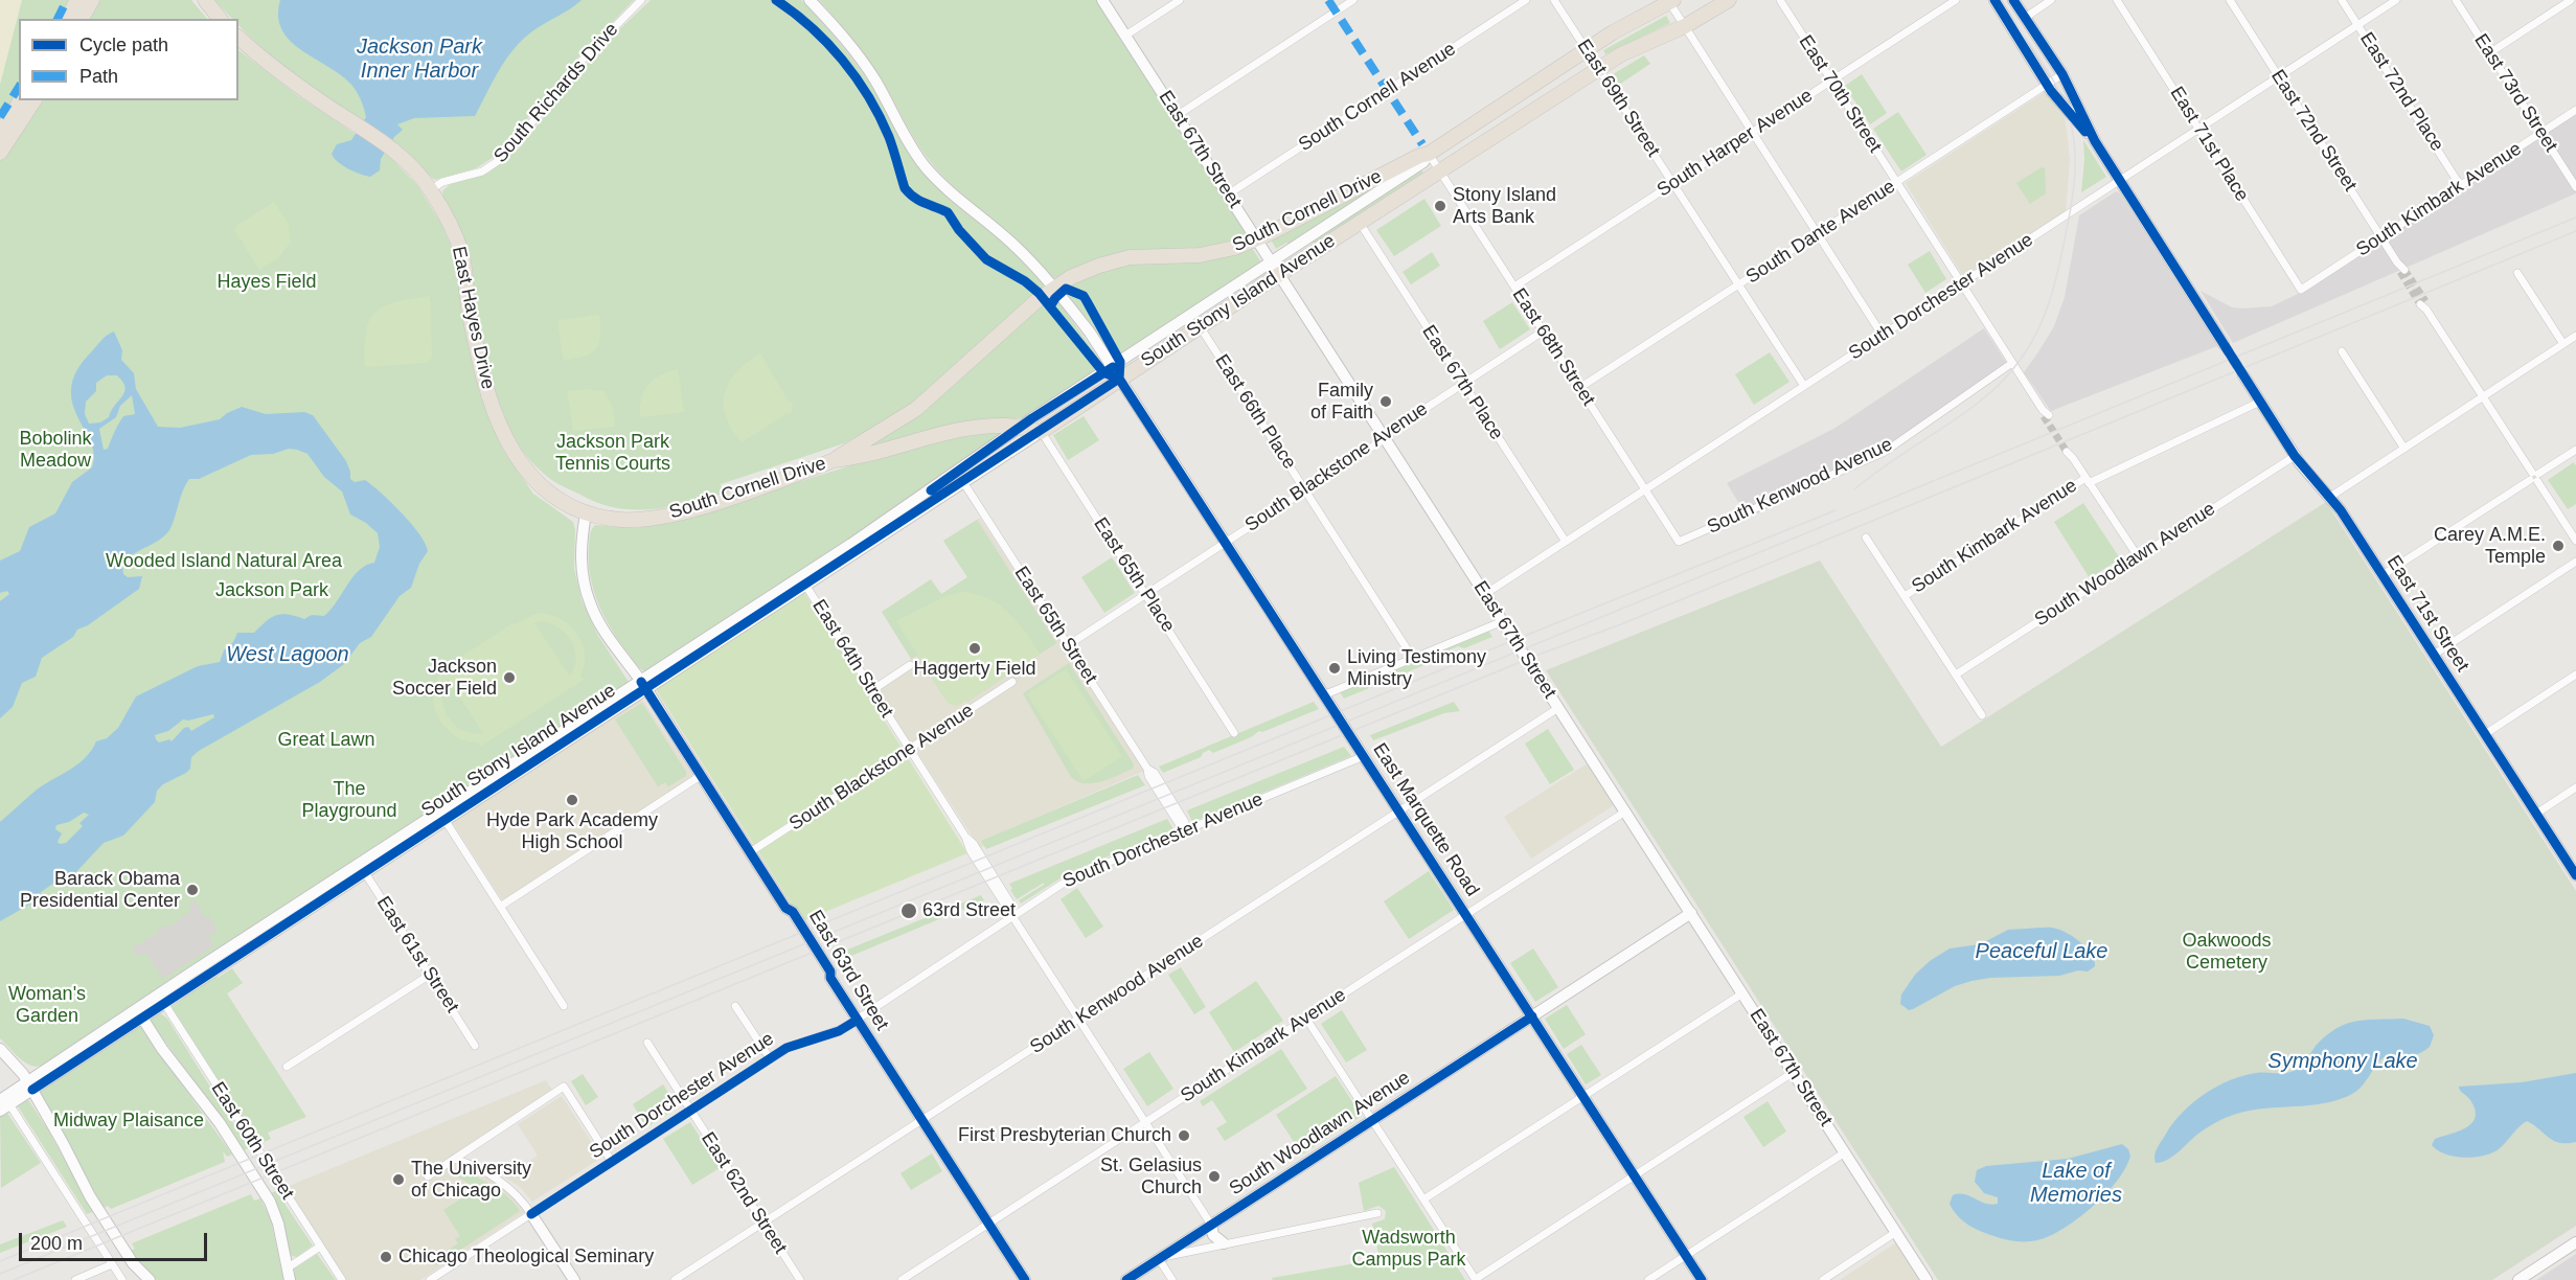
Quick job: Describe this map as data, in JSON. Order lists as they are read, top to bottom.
{
  "streets": {
    "highway": ["South Cornell Drive", "South Stony Island Avenue", "East Hayes Drive"],
    "main road": [
      "East 67th Street",
      "South Woodlawn Avenue",
      "East 71st Street",
      "East Marquette Road",
      "East 63rd Street"
    ],
    "street": [
      "East 72nd Place",
      "South Richards Drive",
      "East 73rd Street",
      "East 70th Street",
      "South Cornell Avenue",
      "East 69th Street",
      "East 72nd Street",
      "South Harper Avenue",
      "East 71st Place",
      "South Kimbark Avenue",
      "South Dante Avenue",
      "South Dorchester Avenue",
      "East 68th Street",
      "East 67th Place",
      "East 66th Place",
      "South Blackstone Avenue",
      "South Kenwood Avenue",
      "East 65th Place",
      "East 65th Street",
      "East 64th Street",
      "East 61st Street",
      "East 60th Street",
      "East 62nd Street"
    ]
  },
  "crossings": [
    ["East 72nd Place", "South Kimbark Avenue"],
    ["East 72nd Place", "South Dorchester Avenue"],
    ["South Richards Drive", "East Hayes Drive"],
    ["East 73rd Street", "South Kimbark Avenue"],
    ["East 70th Street", "South Harper Avenue"],
    ["East 70th Street", "South Dante Avenue"],
    ["East 70th Street", "South Dorchester Avenue"],
    ["East 70th Street", "South Kenwood Avenue"],
    ["South Cornell Avenue", "East 67th Street"],
    ["East 69th Street", "South Harper Avenue"],
    ["East 69th Street", "South Dante Avenue"],
    ["East 69th Street", "South Dorchester Avenue"],
    ["East 69th Street", "South Stony Island Avenue"],
    ["East 72nd Street", "South Kimbark Avenue"],
    ["East 72nd Street", "South Dorchester Avenue"],
    ["South Harper Avenue", "East 68th Street"],
    ["East 71st Place", "South Kimbark Avenue"],
    ["East 71st Place", "South Dorchester Avenue"],
    ["East 67th Street", "South Kimbark Avenue"],
    ["East 67th Street", "South Cornell Drive"],
    ["East 67th Street", "South Dorchester Avenue"],
    ["East 67th Street", "South Stony Island Avenue"],
    ["East 67th Street", "South Blackstone Avenue"],
    ["East 67th Street", "South Kenwood Avenue"],
    ["East 67th Street", "South Woodlawn Avenue"],
    ["South Kimbark Avenue", "East 71st Street"],
    ["South Kimbark Avenue", "East 64th Street"],
    ["South Kimbark Avenue", "East Marquette Road"],
    ["South Kimbark Avenue", "East 63rd Street"],
    ["South Cornell Drive", "South Stony Island Avenue"],
    ["South Cornell Drive", "East Hayes Drive"],
    ["South Cornell Drive", "East 68th Street"],
    ["South Cornell Drive", "East 65th Place"],
    ["South Cornell Drive", "East Marquette Road"],
    ["South Dante Avenue", "East 68th Street"],
    ["South Dorchester Avenue", "East 68th Street"],
    ["South Dorchester Avenue", "East 67th Place"],
    ["South Dorchester Avenue", "East 65th Street"],
    ["South Dorchester Avenue", "East 64th Street"],
    ["South Dorchester Avenue", "East Marquette Road"],
    ["South Dorchester Avenue", "East 63rd Street"],
    ["South Dorchester Avenue", "East 62nd Street"],
    ["South Stony Island Avenue", "East 68th Street"],
    ["South Stony Island Avenue", "East 67th Place"],
    ["South Stony Island Avenue", "East 66th Place"],
    ["South Stony Island Avenue", "East 65th Place"],
    ["South Stony Island Avenue", "East 65th Street"],
    ["South Stony Island Avenue", "East 64th Street"],
    ["South Stony Island Avenue", "East Marquette Road"],
    ["South Stony Island Avenue", "East 61st Street"],
    ["South Stony Island Avenue", "East 63rd Street"],
    ["South Stony Island Avenue", "East 60th Street"],
    ["East 68th Street", "South Blackstone Avenue"],
    ["East 68th Street", "South Kenwood Avenue"],
    ["East 67th Place", "South Blackstone Avenue"],
    ["East 66th Place", "South Blackstone Avenue"],
    ["South Blackstone Avenue", "East 65th Place"],
    ["South Blackstone Avenue", "East 65th Street"],
    ["South Blackstone Avenue", "East 64th Street"],
    ["South Blackstone Avenue", "East Marquette Road"],
    ["South Blackstone Avenue", "East 63rd Street"],
    ["South Kenwood Avenue", "East 64th Street"],
    ["South Kenwood Avenue", "East Marquette Road"],
    ["South Kenwood Avenue", "East 63rd Street"],
    ["South Kenwood Avenue", "East 62nd Street"],
    ["South Woodlawn Avenue", "East 71st Street"],
    ["South Woodlawn Avenue", "East 64th Street"],
    ["South Woodlawn Avenue", "East Marquette Road"]
  ],
  "water": [
    "Jackson Park Inner Harbor",
    "West Lagoon",
    "Peaceful Lake",
    "Symphony Lake",
    "Lake of Memories"
  ],
  "parks": [
    "Hayes Field",
    "Bobolink Meadow",
    "Jackson Park Tennis Courts",
    "Wooded Island Natural Area",
    "Jackson Park",
    "Great Lawn",
    "The Playground",
    "Oakwoods Cemetery",
    "Woman's Garden",
    "Midway Plaisance",
    "Wadsworth Campus Park"
  ],
  "places": [
    "Stony Island Arts Bank",
    "Family of Faith",
    "Carey A.M.E. Temple",
    "Haggerty Field",
    "Living Testimony Ministry",
    "Jackson Soccer Field",
    "Hyde Park Academy High School",
    "Barack Obama Presidential Center",
    "63rd Street",
    "First Presbyterian Church",
    "St. Gelasius Church",
    "The University of Chicago",
    "Chicago Theological Seminary"
  ],
  "legend": ["Cycle path", "Path"],
  "scale_bar": "200 m"
}
